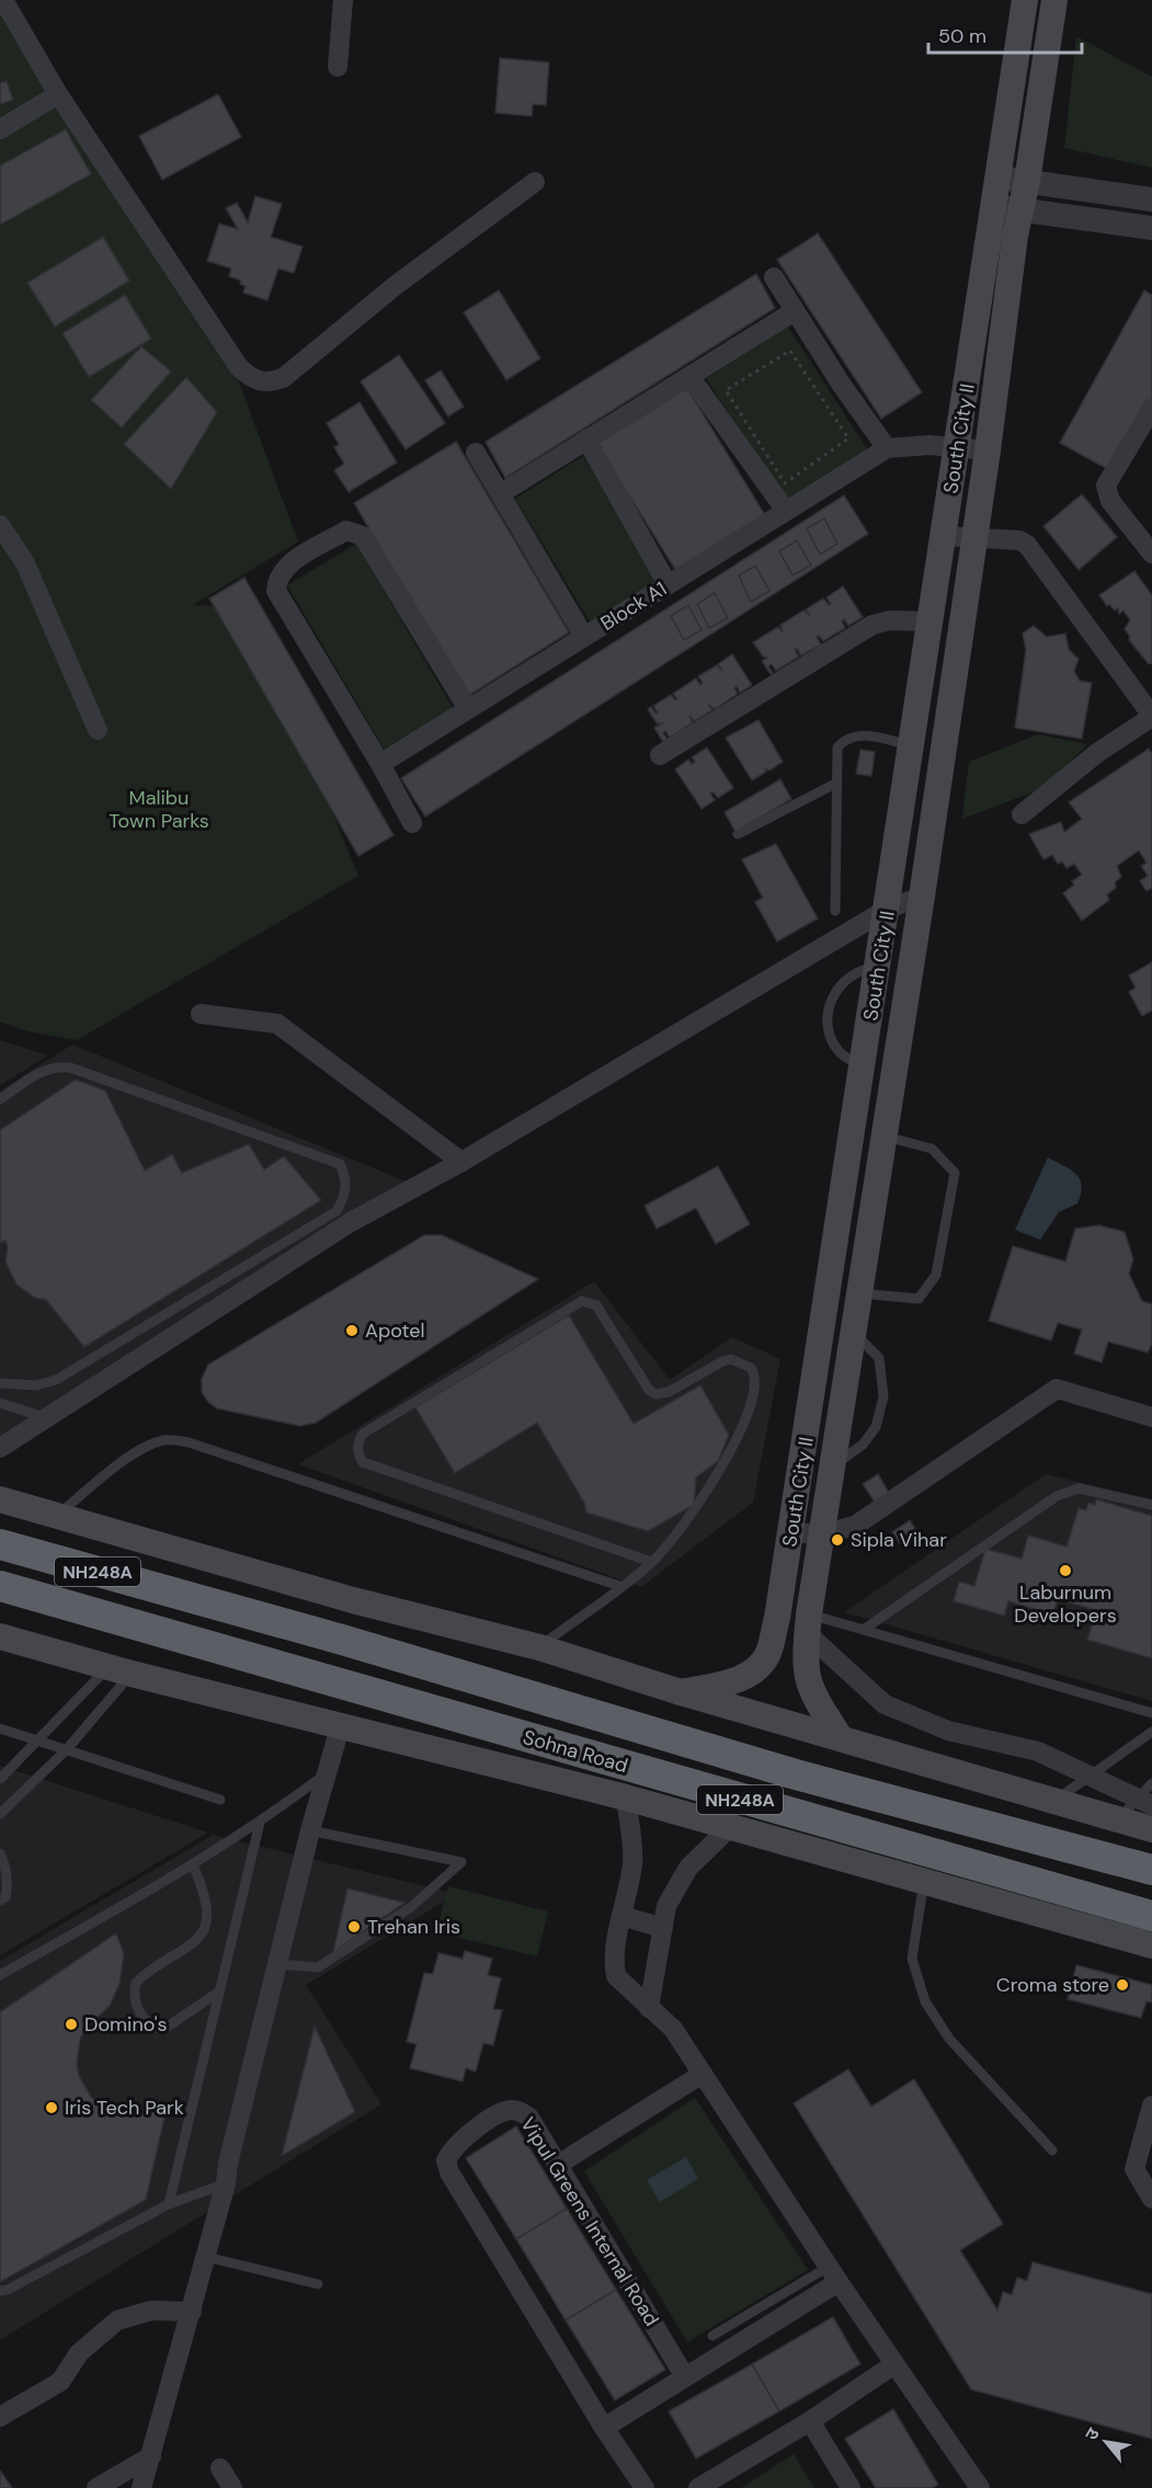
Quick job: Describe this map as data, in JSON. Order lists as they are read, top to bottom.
{
  "streets": {
    "highway": ["NH248A", "Sohna Road"],
    "main road": ["South City II"],
    "street": ["Block A1", "Vipul Greens Internal Road"]
  },
  "parks": ["Malibu Town Parks"],
  "places": [
    "Apotel",
    "Sipla Vihar",
    "Laburnum Developers",
    "Trehan Iris",
    "Croma store",
    "Domino's",
    "Iris Tech Park"
  ],
  "scale_bar": "50 m",
  "north": "top left"
}
